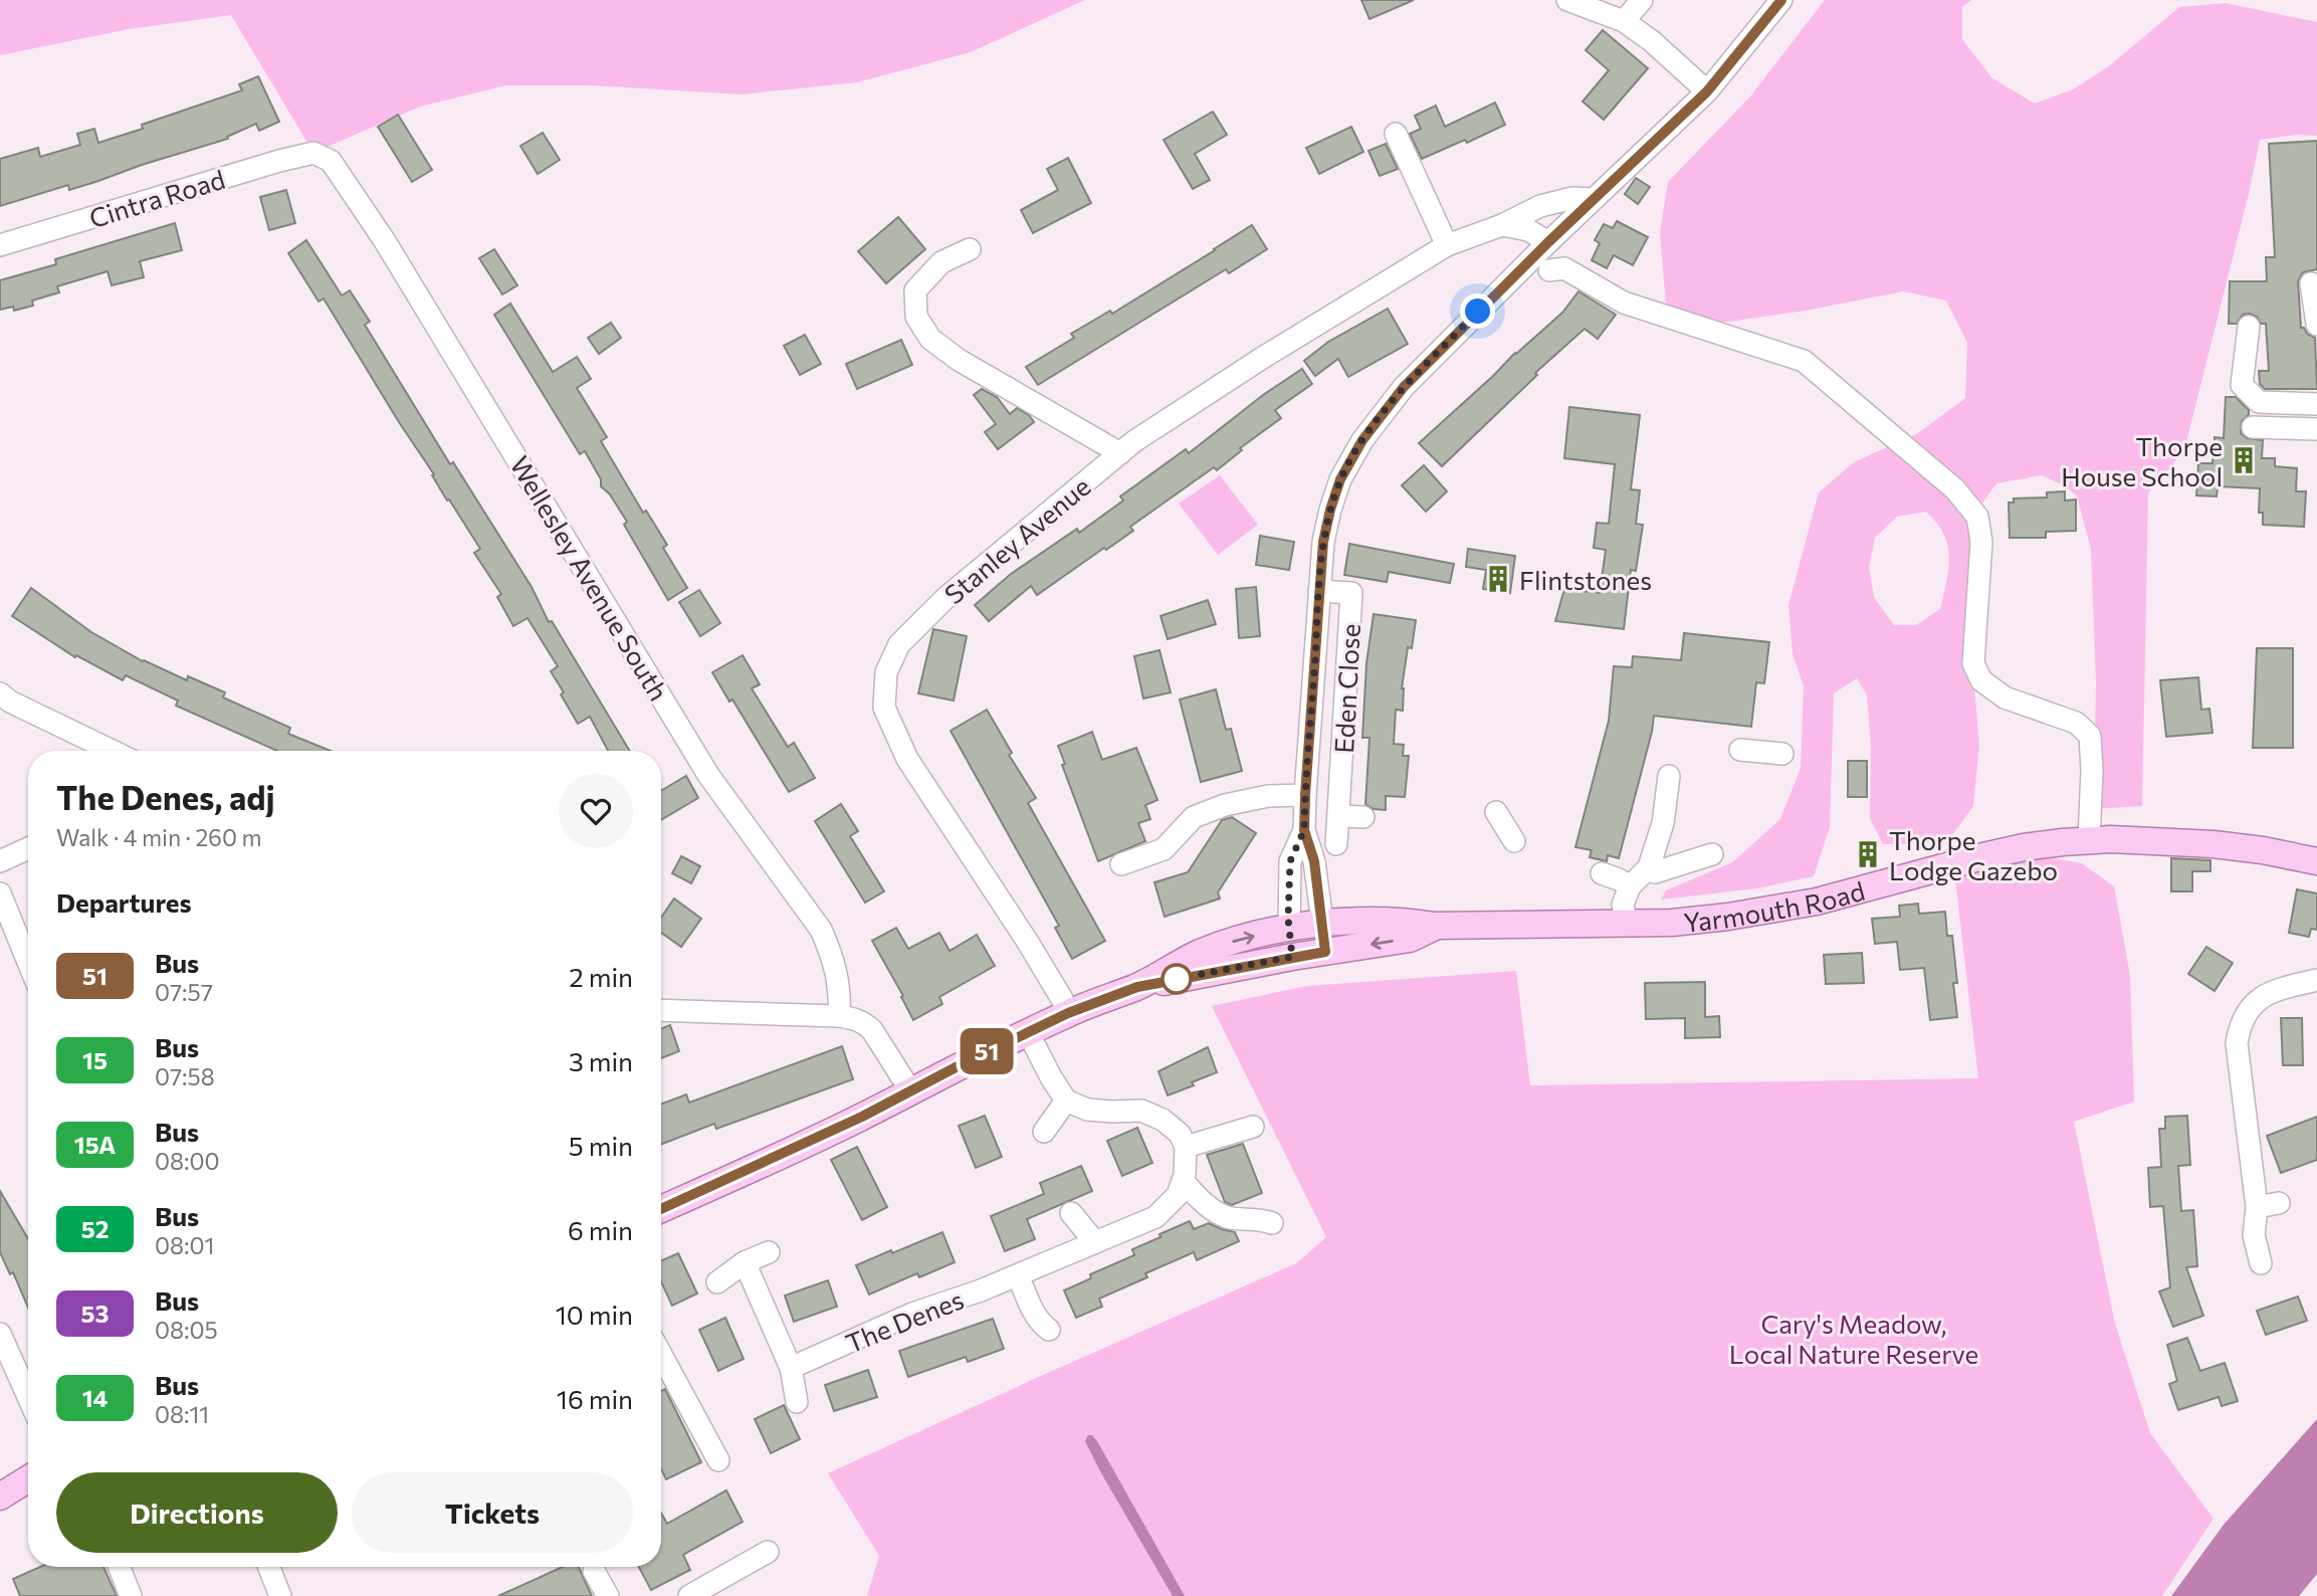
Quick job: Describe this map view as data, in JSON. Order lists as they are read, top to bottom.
{
  "streets": {
    "main road": ["Yarmouth Road"],
    "street": [
      "Cintra Road",
      "Stanley Avenue",
      "Wellesley Avenue South",
      "Eden Close",
      "The Denes"
    ]
  },
  "crossings": [
    ["Cintra Road", "Wellesley Avenue South"]
  ],
  "parks": ["Cary's Meadow, Local Nature Reserve"],
  "places": {
    "building": ["Thorpe House School", "Flintstones", "Thorpe Lodge Gazebo"]
  },
  "lines": ["bus line 51"],
  "page": {
    "on_map": "51",
    "heading": [
      ["The Denes, adj", "Walk · 4 min · 260 m"],
      "Departures"
    ],
    "list": [
      {
        "mark": "51",
        "name": "Bus",
        "note": "07:57",
        "value": "2 min"
      },
      {
        "mark": "15",
        "name": "Bus",
        "note": "07:58",
        "value": "3 min"
      },
      {
        "mark": "15A",
        "name": "Bus",
        "note": "08:00",
        "value": "5 min"
      },
      {
        "mark": "52",
        "name": "Bus",
        "note": "08:01",
        "value": "6 min"
      },
      {
        "mark": "53",
        "name": "Bus",
        "note": "08:05",
        "value": "10 min"
      },
      {
        "mark": "14",
        "name": "Bus",
        "note": "08:11",
        "value": "16 min"
      }
    ],
    "buttons": ["Directions", "Tickets"]
  }
}
